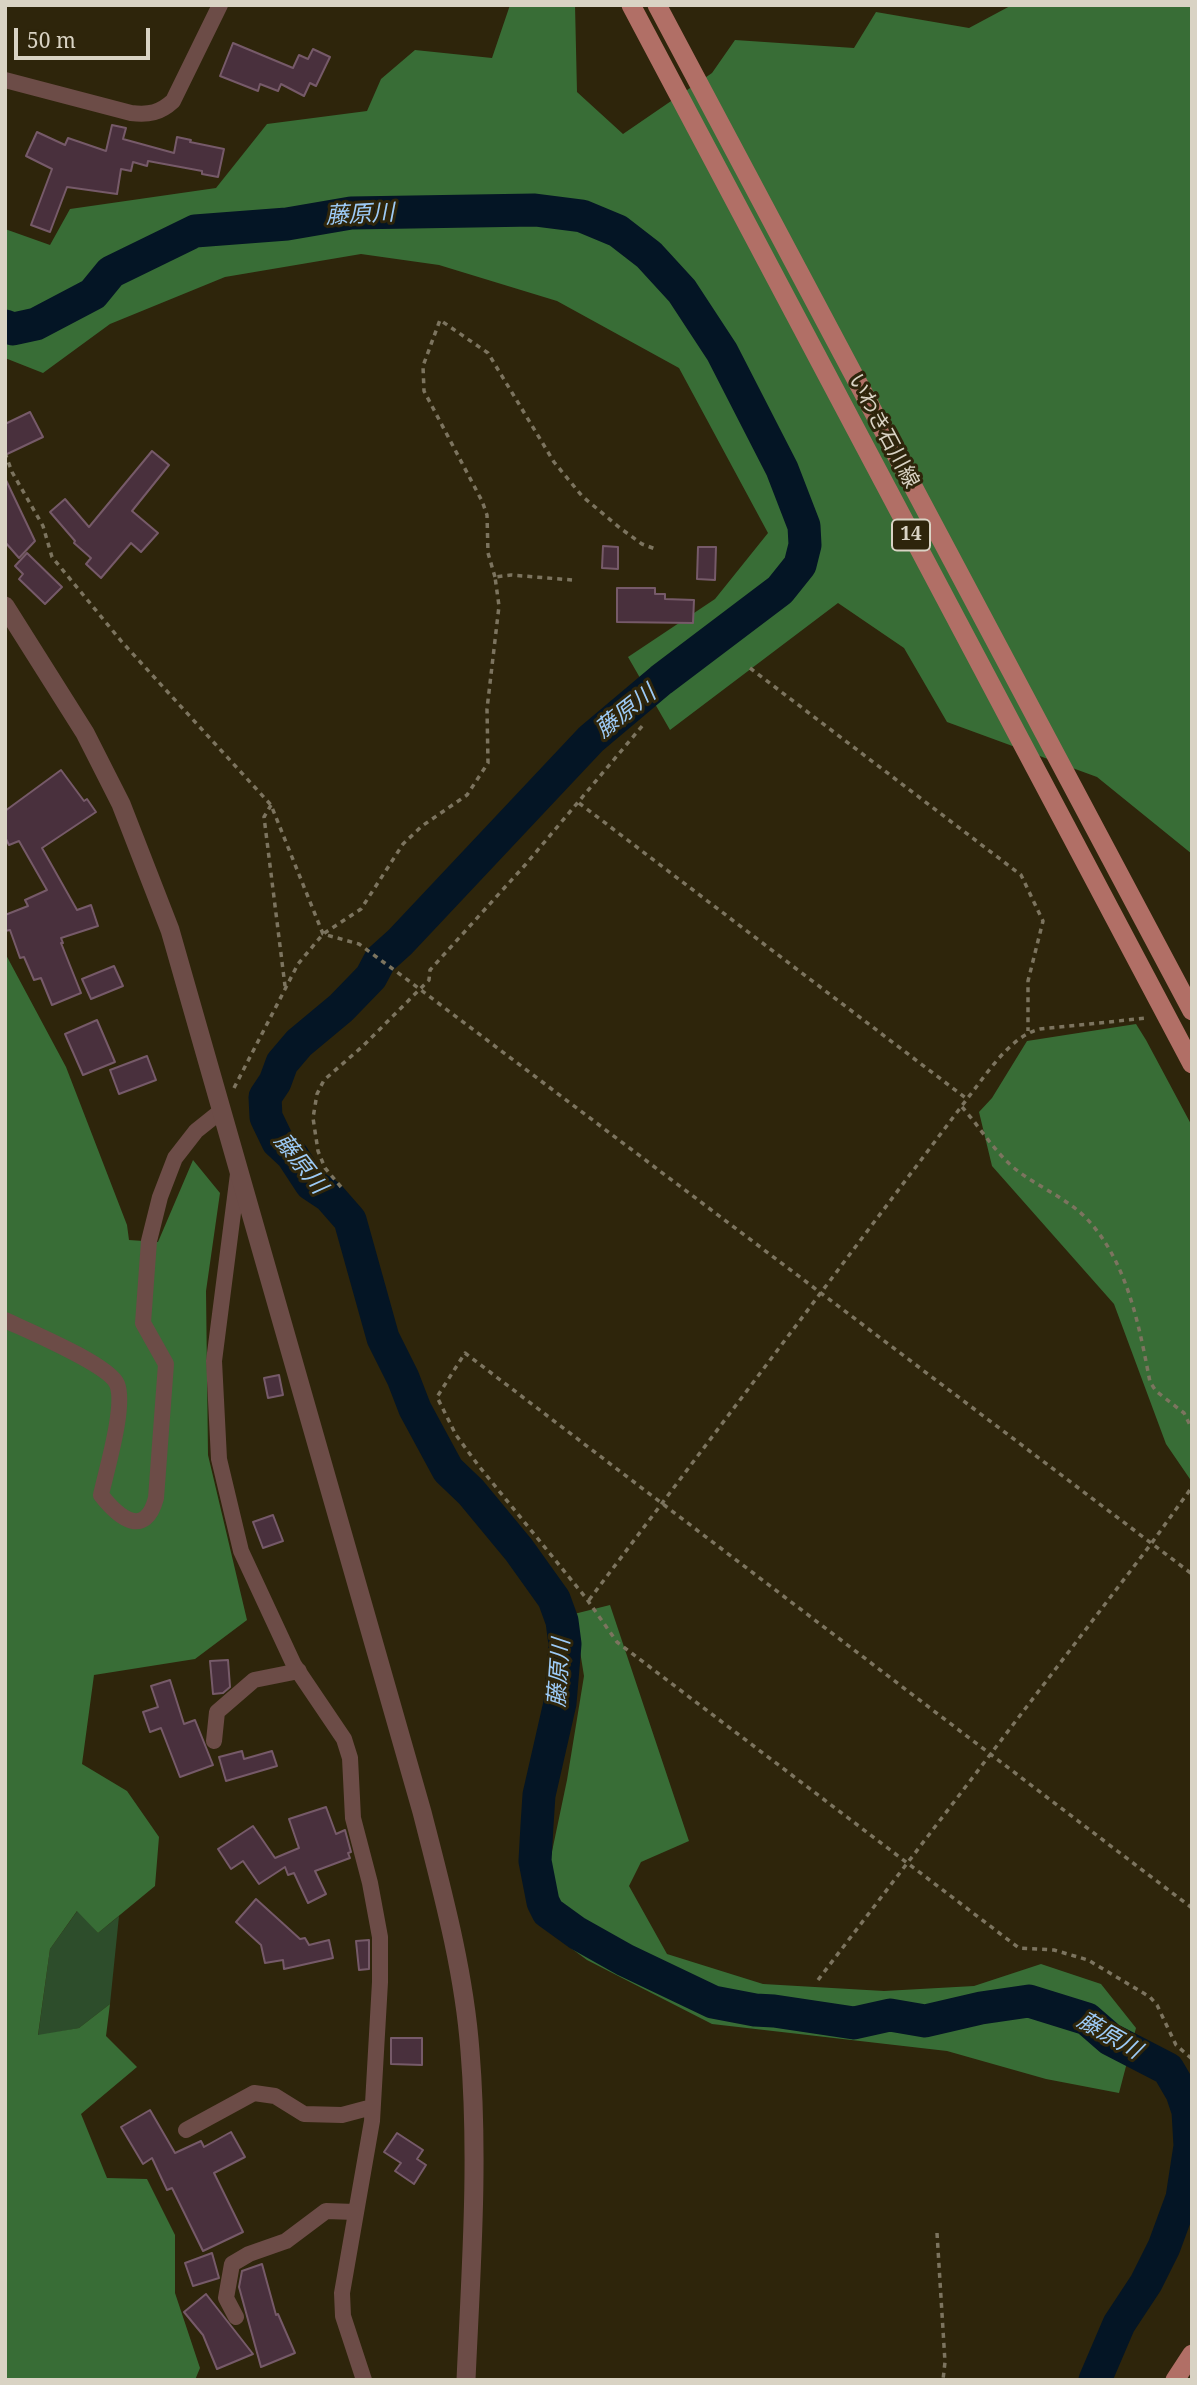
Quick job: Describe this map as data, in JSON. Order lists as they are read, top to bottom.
{
  "streets": {
    "main road": ["いわき石川線", "14"]
  },
  "water": ["藤原川"],
  "scale_bar": "50 m"
}
